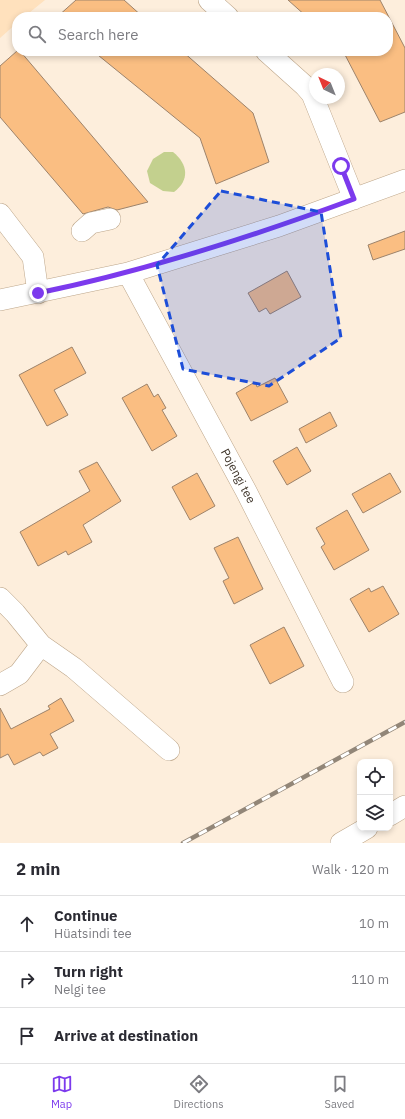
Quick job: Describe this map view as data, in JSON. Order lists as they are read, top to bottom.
{
  "streets": {
    "street": ["Pojengi tee"]
  },
  "north": "top left",
  "page": {
    "search": "Search here",
    "heading": ["2 min", "Walk · 120 m"],
    "list": [
      ["Continue", "Hüatsindi tee", "10 m"],
      ["Turn right", "Nelgi tee", "110 m"],
      "Arrive at destination"
    ],
    "nav": ["Map", "Directions", "Saved"]
  }
}
